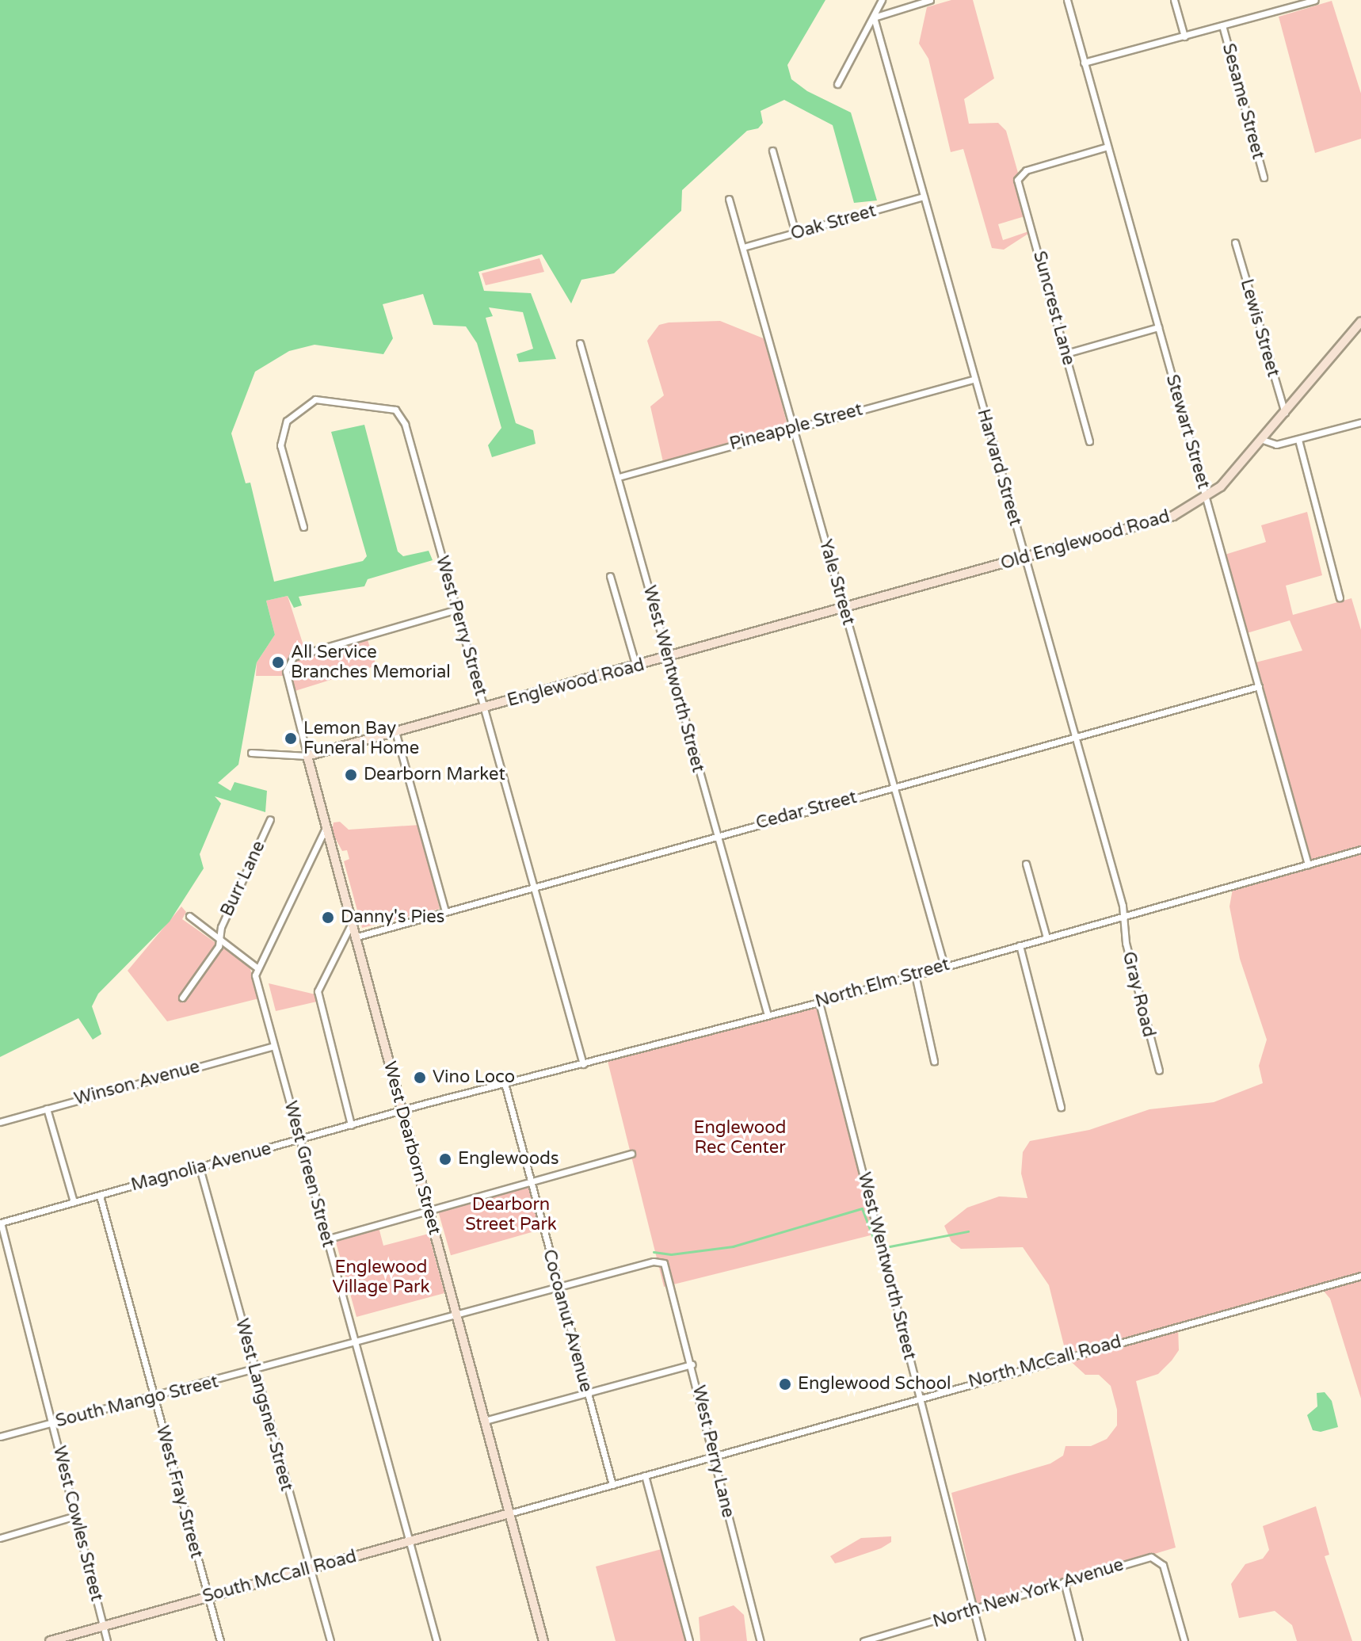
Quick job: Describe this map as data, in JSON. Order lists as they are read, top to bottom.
{
  "streets": {
    "street": [
      "Sesame Street",
      "Oak Street",
      "Suncrest Lane",
      "Lewis Street",
      "Pineapple Street",
      "Stewart Street",
      "Harvard Street",
      "Old Englewood Road",
      "Yale Street",
      "West Perry Street",
      "West Wentworth Street",
      "Englewood Road",
      "Cedar Street",
      "Burr Lane",
      "North Elm Street",
      "Gray Road",
      "Winson Avenue",
      "West Dearborn Street",
      "Magnolia Avenue",
      "West Green Street",
      "Cocoanut Avenue",
      "North McCall Road",
      "South Mango Street",
      "West Langsner Street",
      "West Perry Lane",
      "West Fray Street",
      "West Cowles Street",
      "South McCall Road",
      "North New York Avenue"
    ]
  },
  "crossings": [
    ["Oak Street", "Harvard Street"],
    ["Oak Street", "Yale Street"],
    ["Suncrest Lane", "Stewart Street"],
    ["Lewis Street", "Old Englewood Road"],
    ["Pineapple Street", "Harvard Street"],
    ["Pineapple Street", "Yale Street"],
    ["Pineapple Street", "West Wentworth Street"],
    ["Stewart Street", "Old Englewood Road"],
    ["Stewart Street", "Cedar Street"],
    ["Stewart Street", "North Elm Street"],
    ["Harvard Street", "Old Englewood Road"],
    ["Harvard Street", "Cedar Street"],
    ["Harvard Street", "North Elm Street"],
    ["Harvard Street", "Gray Road"],
    ["Old Englewood Road", "Yale Street"],
    ["Old Englewood Road", "Englewood Road"],
    ["Yale Street", "Englewood Road"],
    ["Yale Street", "Cedar Street"],
    ["Yale Street", "North Elm Street"],
    ["West Perry Street", "Englewood Road"],
    ["West Perry Street", "Cedar Street"],
    ["West Perry Street", "North Elm Street"],
    ["West Perry Street", "West Dearborn Street"],
    ["West Wentworth Street", "Englewood Road"],
    ["West Wentworth Street", "Cedar Street"],
    ["West Wentworth Street", "North Elm Street"],
    ["West Wentworth Street", "North McCall Road"],
    ["West Wentworth Street", "North New York Avenue"],
    ["Englewood Road", "West Dearborn Street"],
    ["Cedar Street", "West Dearborn Street"],
    ["North Elm Street", "Gray Road"],
    ["North Elm Street", "West Dearborn Street"],
    ["North Elm Street", "Magnolia Avenue"],
    ["North Elm Street", "Cocoanut Avenue"],
    ["Winson Avenue", "West Green Street"],
    ["West Dearborn Street", "Magnolia Avenue"],
    ["West Dearborn Street", "North McCall Road"],
    ["West Dearborn Street", "South Mango Street"],
    ["West Dearborn Street", "South McCall Road"],
    ["Magnolia Avenue", "West Green Street"],
    ["Magnolia Avenue", "West Langsner Street"],
    ["Magnolia Avenue", "West Fray Street"],
    ["Magnolia Avenue", "West Cowles Street"],
    ["West Green Street", "South Mango Street"],
    ["West Green Street", "South McCall Road"],
    ["Cocoanut Avenue", "North McCall Road"],
    ["Cocoanut Avenue", "South Mango Street"],
    ["North McCall Road", "West Perry Lane"],
    ["North McCall Road", "South McCall Road"],
    ["South Mango Street", "West Langsner Street"],
    ["South Mango Street", "West Perry Lane"],
    ["South Mango Street", "West Fray Street"],
    ["South Mango Street", "West Cowles Street"],
    ["West Langsner Street", "South McCall Road"],
    ["West Fray Street", "South McCall Road"],
    ["West Cowles Street", "South McCall Road"]
  ],
  "parks": ["Englewood Rec Center", "Dearborn Street Park", "Englewood Village Park"],
  "places": [
    "All Service Branches Memorial",
    "Lemon Bay Funeral Home",
    "Dearborn Market",
    "Danny's Pies",
    "Vino Loco",
    "Englewoods",
    "Englewood School"
  ]
}
